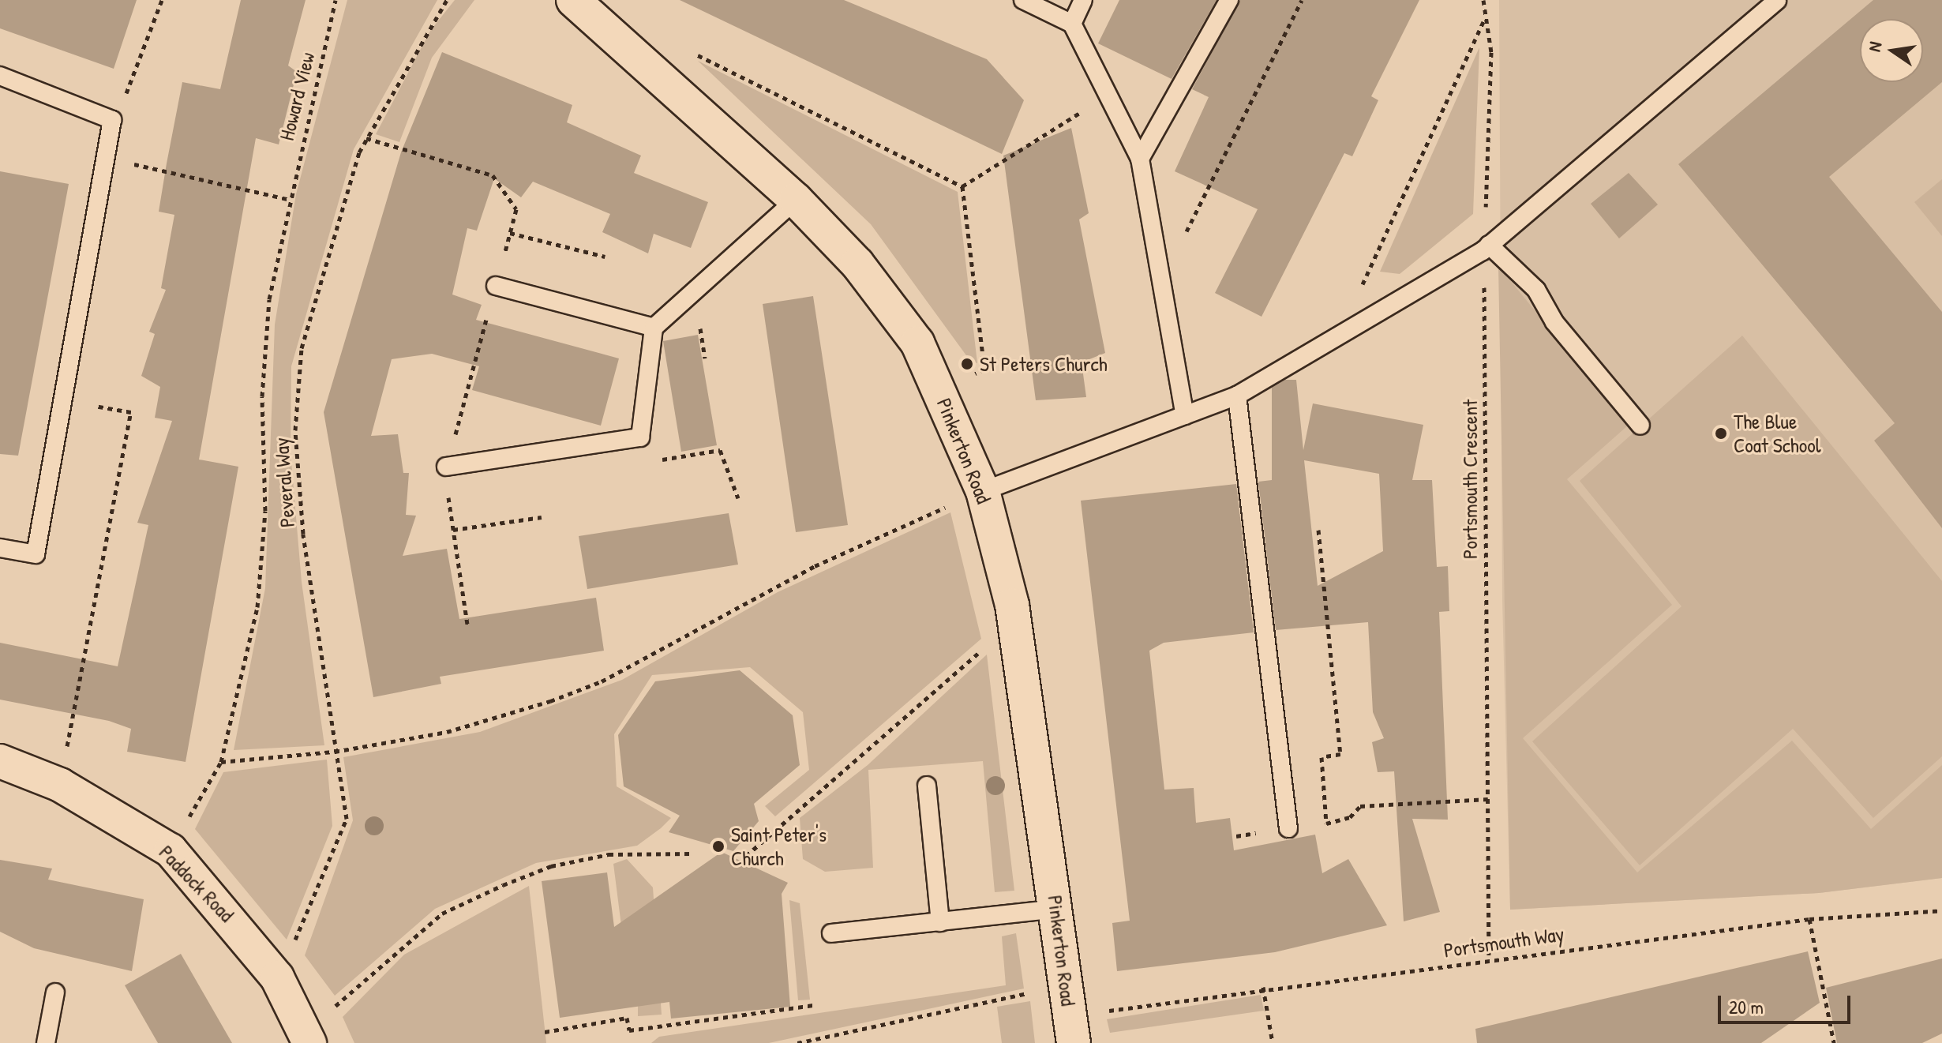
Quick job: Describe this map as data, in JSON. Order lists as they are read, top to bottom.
{
  "streets": {
    "street": ["Pinkerton Road", "Paddock Road"],
    "path": [
      "Howard View",
      "Portsmouth Crescent",
      "Peveral Way",
      "Portsmouth Way"
    ]
  },
  "crossings": [
    ["Howard View", "Peveral Way"],
    ["Pinkerton Road", "Portsmouth Way"],
    ["Portsmouth Crescent", "Portsmouth Way"],
    ["Peveral Way", "Paddock Road"]
  ],
  "places": ["St Peters Church", "The Blue Coat School", "Saint Peter's Church"],
  "scale_bar": "20 m",
  "north": "left"
}
